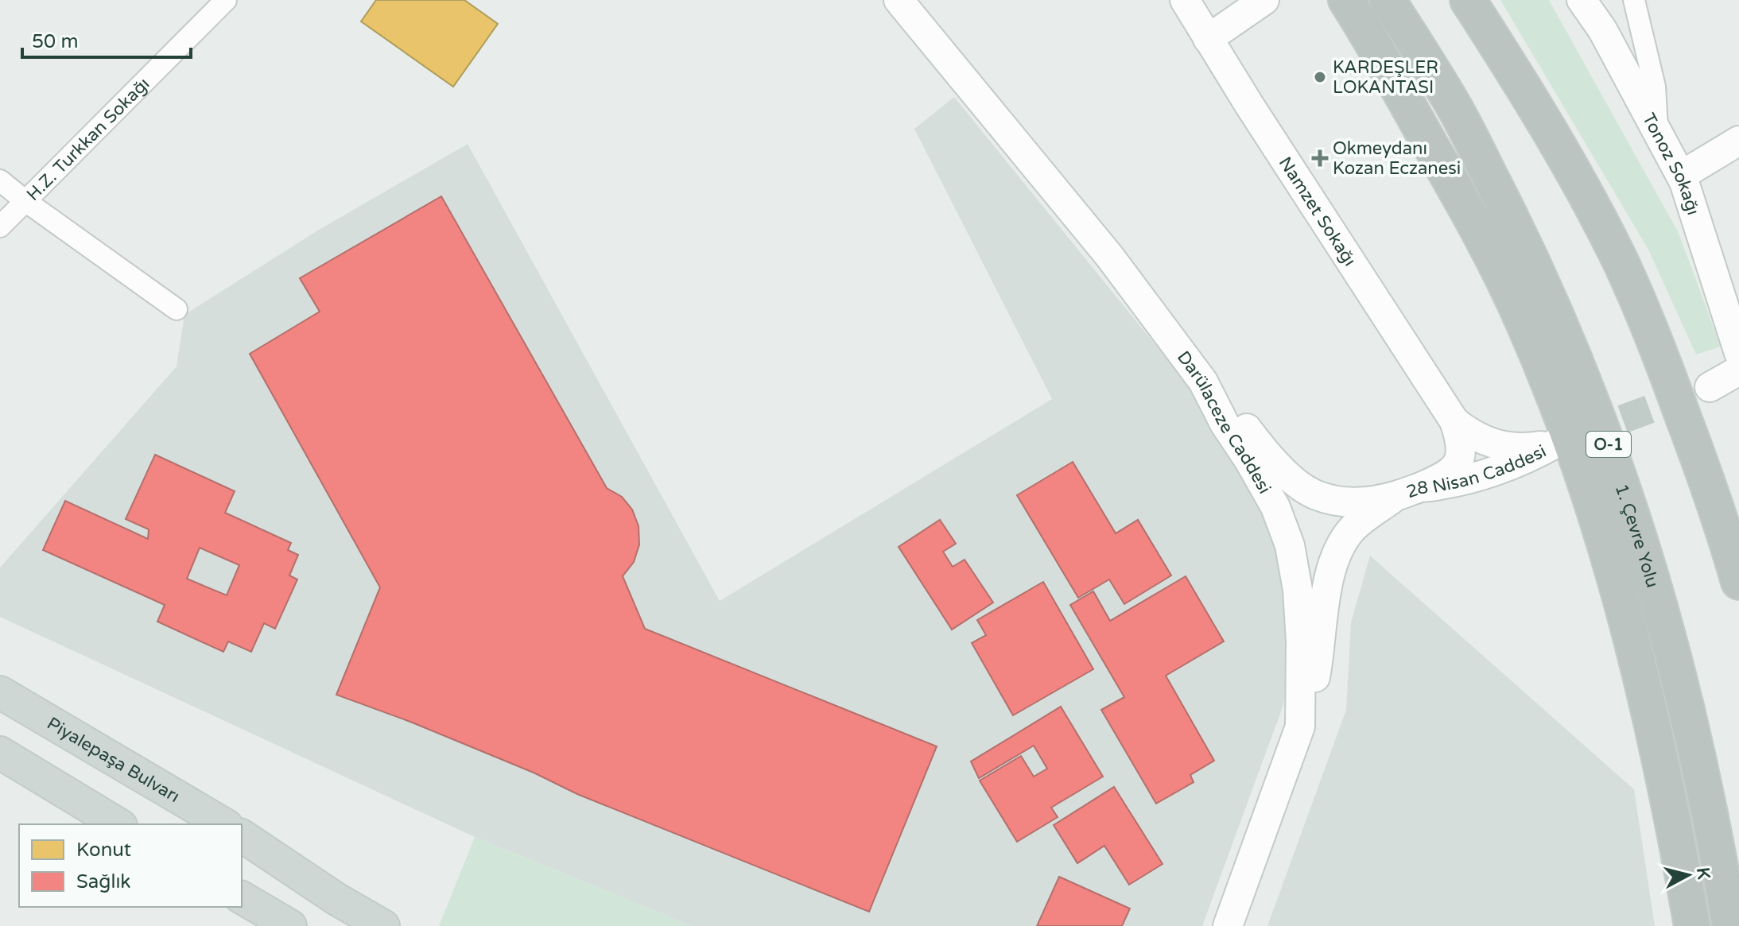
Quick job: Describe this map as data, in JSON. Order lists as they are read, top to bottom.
{
  "streets": {
    "highway": ["O-1", "1. Çevre Yolu"],
    "main road": [
      "Tonoz Sokağı",
      "Namzet Sokağı",
      "Darülaceze Caddesi",
      "28 Nisan Caddesi",
      "Piyalepaşa Bulvarı"
    ],
    "street": ["H.Z. Turkkan Sokağı"]
  },
  "crossings": [
    ["Namzet Sokağı", "28 Nisan Caddesi"],
    ["Darülaceze Caddesi", "28 Nisan Caddesi"]
  ],
  "places": {
    "other": ["KARDEŞLER LOKANTASI"],
    "health": ["Okmeydanı Kozan Eczanesi"]
  },
  "legend": ["Konut", "Sağlık"],
  "scale_bar": "50 m",
  "north": "right"
}
